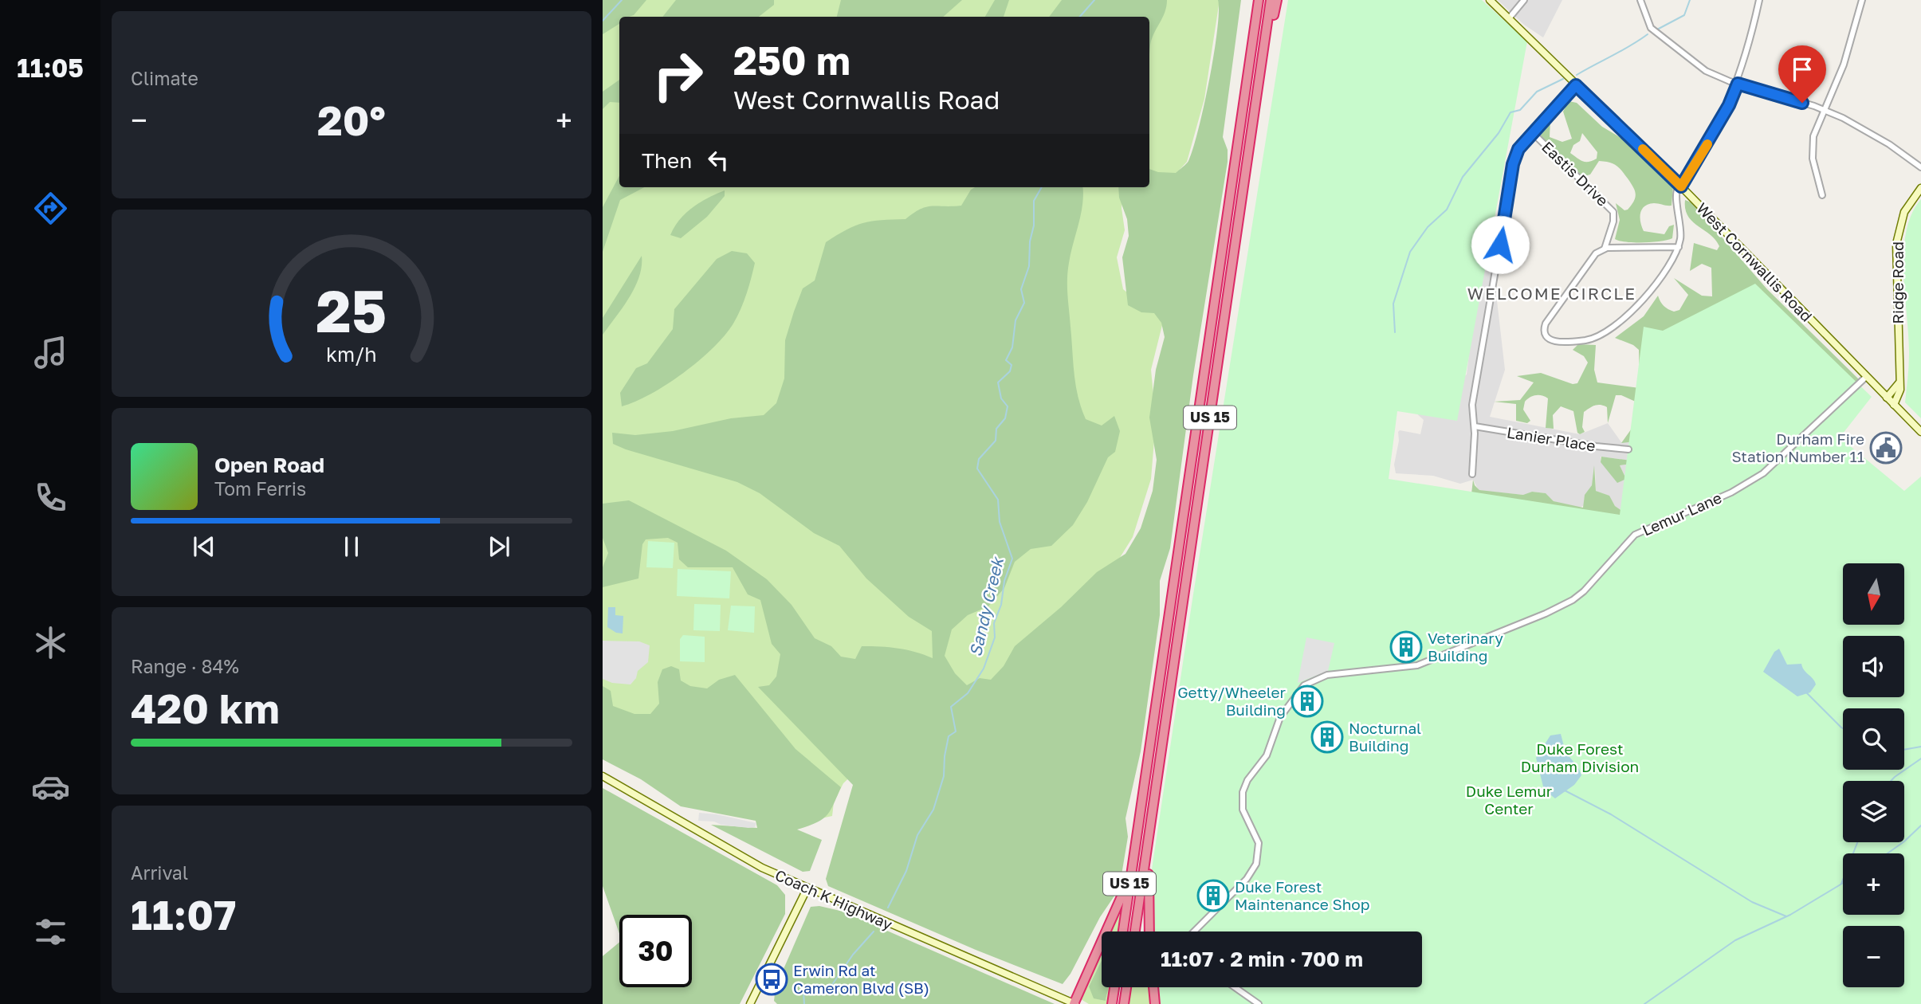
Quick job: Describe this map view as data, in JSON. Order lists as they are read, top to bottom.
{
  "streets": {
    "highway": ["US 15"],
    "street": [
      "Eastis Drive",
      "West Cornwallis Road",
      "Ridge Road",
      "Lanier Place",
      "Lemur Lane",
      "Coach K Highway"
    ]
  },
  "crossings": [
    ["West Cornwallis Road", "Ridge Road"],
    ["West Cornwallis Road", "Lemur Lane"]
  ],
  "districts": ["WELCOME CIRCLE"],
  "water": ["Sandy Creek"],
  "parks": ["Duke Forest Durham Division", "Duke Lemur Center"],
  "places": {
    "public building": ["Durham Fire Station Number 11"],
    "building": [
      "Veterinary Building",
      "Getty/Wheeler Building",
      "Nocturnal Building",
      "Duke Forest Maintenance Shop"
    ],
    "bus stop": ["Erwin Rd at Cameron Blvd (SB)"]
  },
  "north": "bottom",
  "page": {
    "tabs": "11:05",
    "tile": [
      "Climate",
      ["Range · 84%", "420 km"],
      ["Arrival", "11:07"]
    ],
    "turn": ["250 m", "West Cornwallis Road"],
    "heat": ["−", "20°", "+"],
    "then": "Then",
    "song": ["Open Road", "Tom Ferris"],
    "map_buttons": ["+", "−"],
    "limit": "30",
    "trip": "11:07 · 2 min · 700 m",
    "gauge": ["25", "km/h"]
  }
}
